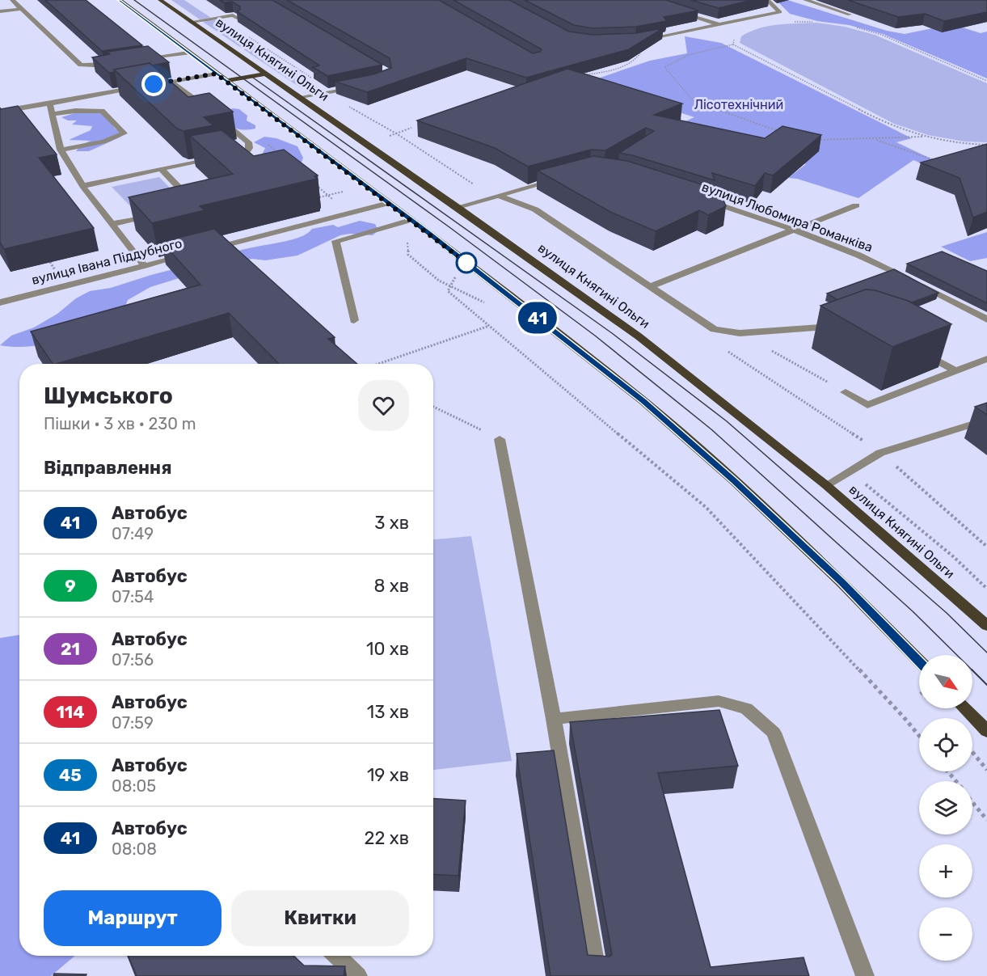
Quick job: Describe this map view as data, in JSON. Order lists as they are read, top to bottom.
{
  "streets": {
    "main road": ["вулиця Княгині Ольги"],
    "street": ["вулиця Любомира Романківа", "вулиця Івана Піддубного"]
  },
  "parks": ["Лісотехнічний"],
  "lines": ["bus line 41"],
  "north": "bottom right",
  "page": {
    "on_map": "41",
    "heading": [
      ["Шумського", "Пішки · 3 хв · 230 m"],
      "Відправлення"
    ],
    "list": [
      {
        "mark": "41",
        "name": "Автобус",
        "note": "07:49",
        "value": "3 хв"
      },
      {
        "mark": "9",
        "name": "Автобус",
        "note": "07:54",
        "value": "8 хв"
      },
      {
        "mark": "21",
        "name": "Автобус",
        "note": "07:56",
        "value": "10 хв"
      },
      {
        "mark": "114",
        "name": "Автобус",
        "note": "07:59",
        "value": "13 хв"
      },
      {
        "mark": "45",
        "name": "Автобус",
        "note": "08:05",
        "value": "19 хв"
      },
      {
        "mark": "41",
        "name": "Автобус",
        "note": "08:08",
        "value": "22 хв"
      }
    ],
    "map_buttons": ["+", "−"],
    "buttons": ["Маршрут", "Квитки"]
  }
}
